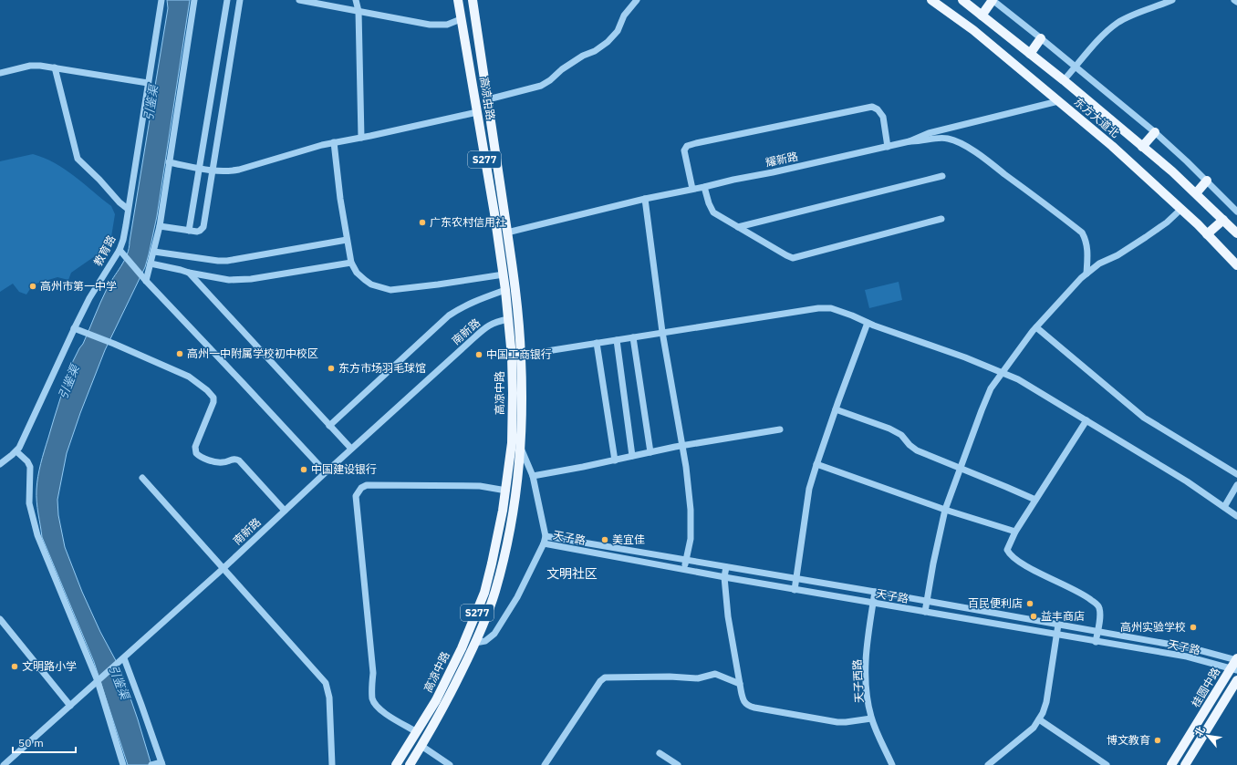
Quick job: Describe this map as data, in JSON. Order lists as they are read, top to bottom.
{
  "streets": {
    "main road": [
      "高凉中路",
      "东方大道北",
      "S277",
      "桂圆中路"
    ],
    "street": [
      "耀新路",
      "教育路",
      "南新路",
      "天子路",
      "天子西路"
    ]
  },
  "crossings": [
    ["高凉中路", "耀新路"],
    ["高凉中路", "南新路"],
    ["东方大道北", "耀新路"],
    ["天子路", "天子西路"],
    ["天子路", "桂圆中路"]
  ],
  "districts": ["文明社区"],
  "water": ["引鉴渠"],
  "places": [
    "广东农村信用社",
    "高州市第一中学",
    "高州一中附属学校初中校区",
    "中国工商银行",
    "东方市场羽毛球馆",
    "中国建设银行",
    "美宜佳",
    "百民便利店",
    "益丰商店",
    "高州实验学校",
    "文明路小学",
    "博文教育"
  ],
  "scale_bar": "50 m",
  "north": "top left"
}
